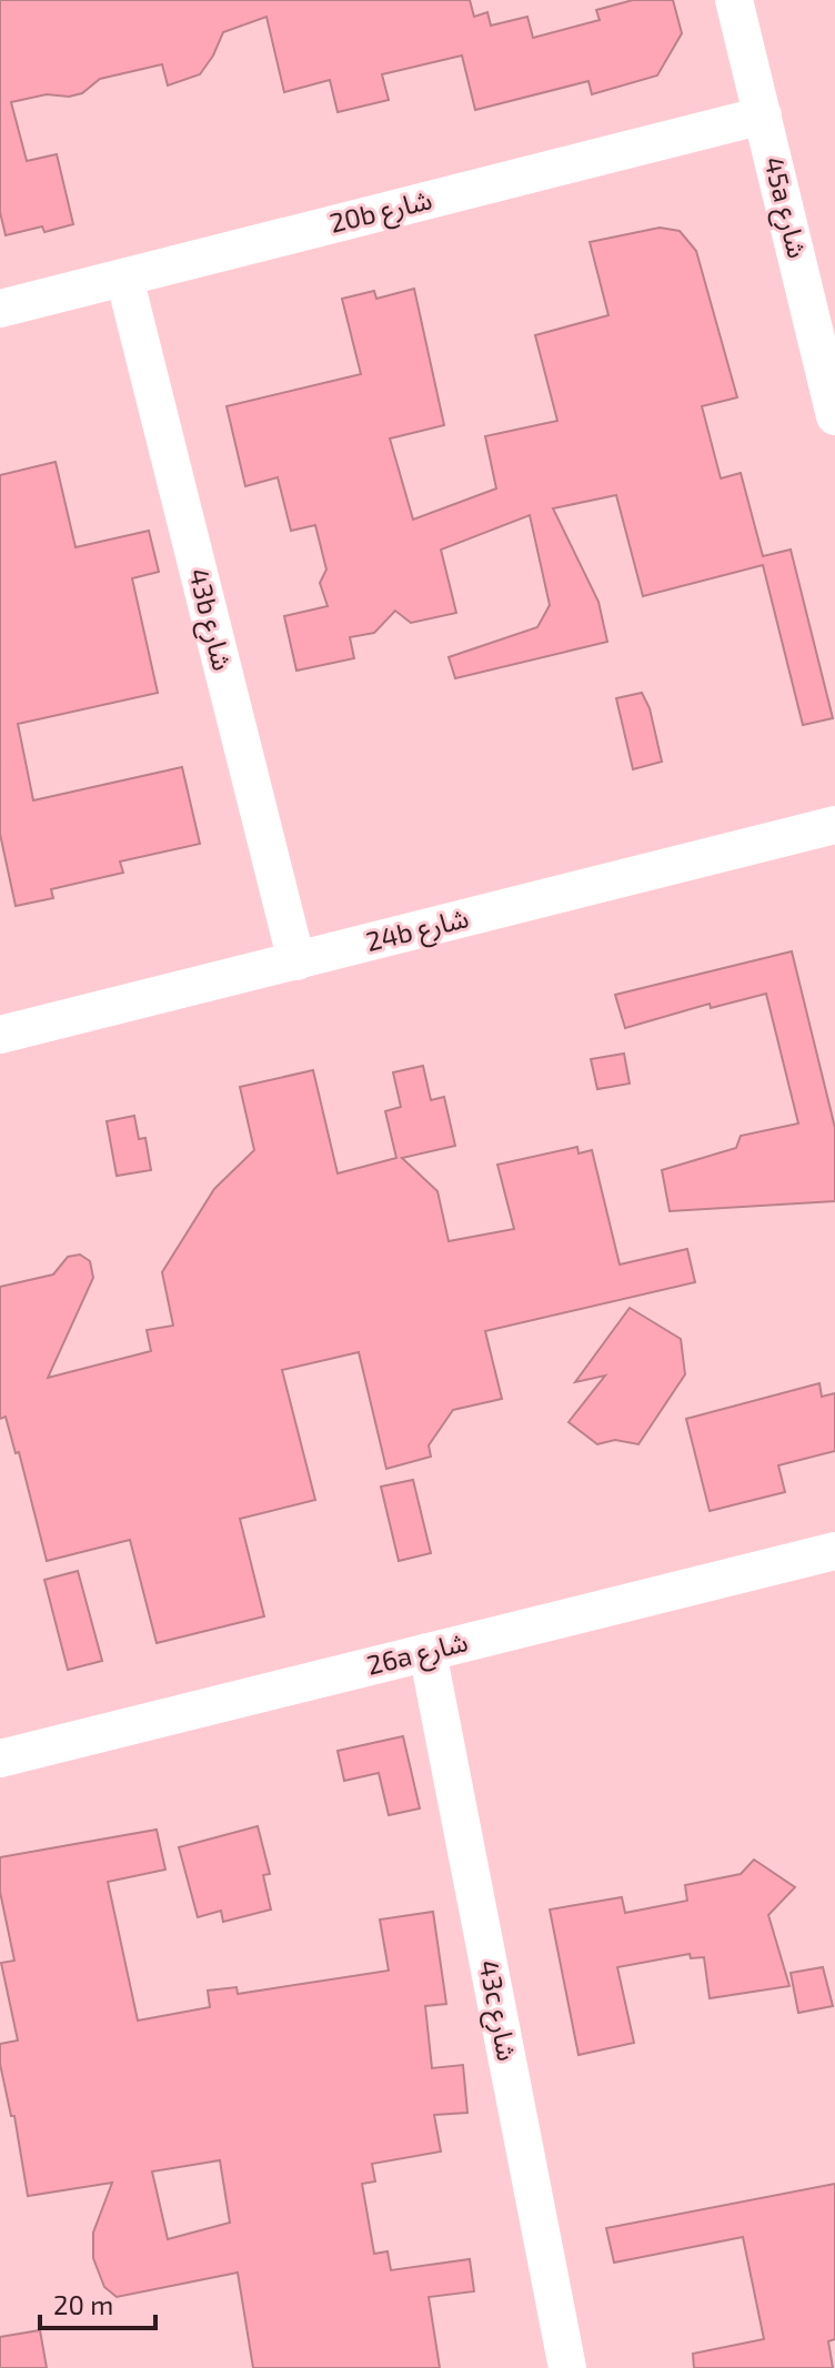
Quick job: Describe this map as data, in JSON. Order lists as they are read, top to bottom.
{
  "streets": {
    "street": [
      "45a شارع",
      "20b شارع",
      "43b شارع",
      "24b شارع",
      "26a شارع",
      "43c شارع"
    ]
  },
  "crossings": [
    ["45a شارع", "20b شارع"],
    ["20b شارع", "43b شارع"],
    ["43b شارع", "24b شارع"],
    ["26a شارع", "43c شارع"]
  ],
  "scale_bar": "20 m"
}
